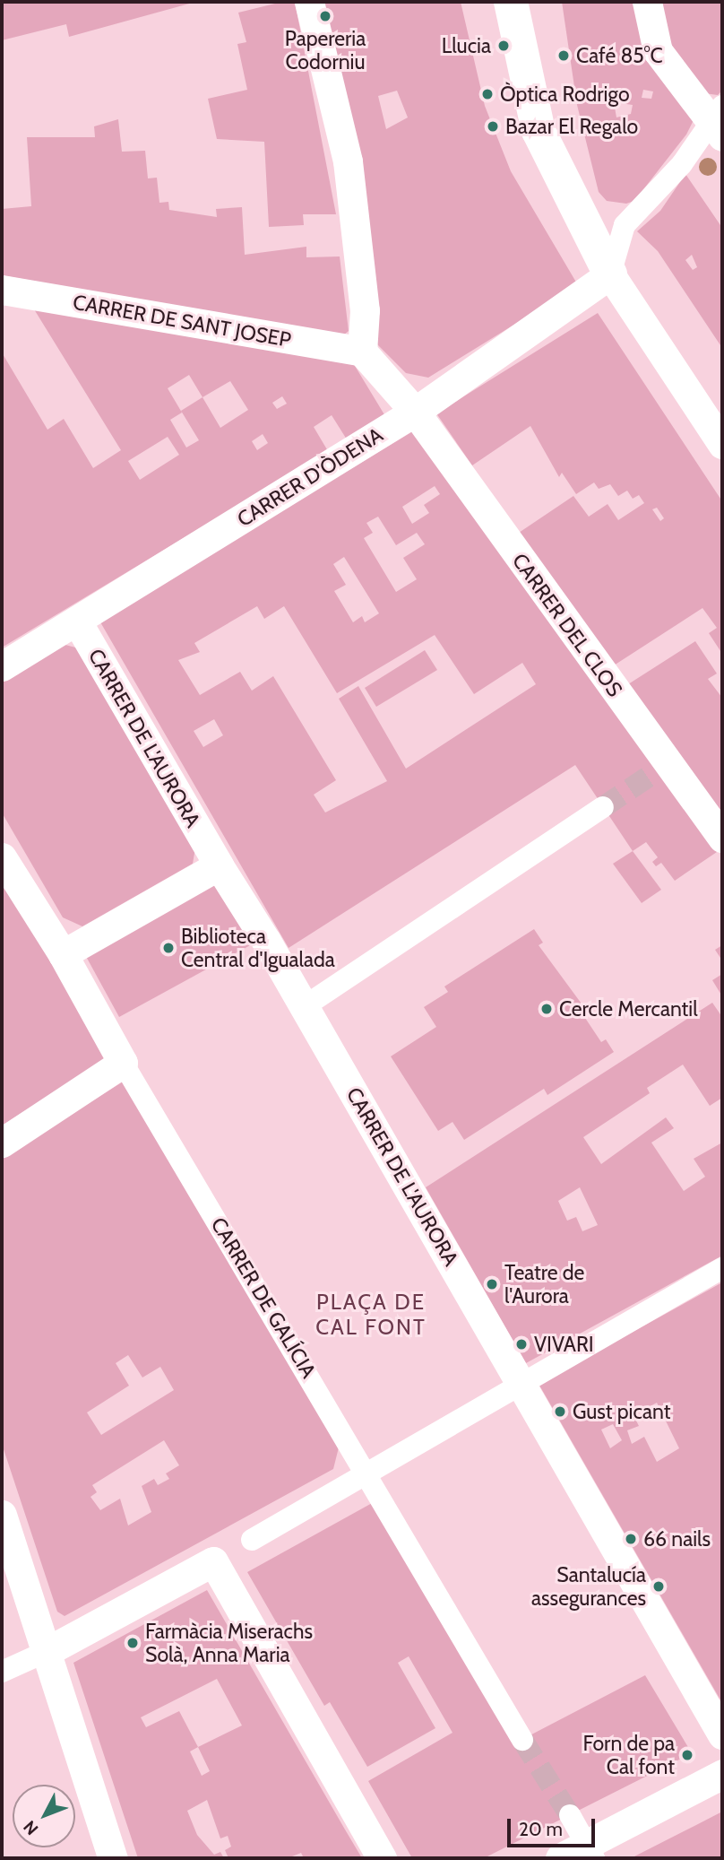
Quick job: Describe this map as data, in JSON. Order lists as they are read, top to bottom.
{
  "streets": {
    "street": [
      "CARRER DE SANT JOSEP",
      "CARRER D'ÒDENA",
      "CARRER DEL CLOS",
      "CARRER DE L'AURORA",
      "CARRER DE GALÍCIA"
    ]
  },
  "crossings": [
    ["CARRER DE SANT JOSEP", "CARRER DEL CLOS"],
    ["CARRER D'ÒDENA", "CARRER DEL CLOS"],
    ["CARRER D'ÒDENA", "CARRER DE L'AURORA"]
  ],
  "districts": ["PLAÇA DE CAL FONT"],
  "places": [
    "Papereria Codorniu",
    "Llucia",
    "Café 85°C",
    "Òptica Rodrigo",
    "Bazar El Regalo",
    "Biblioteca Central d'Igualada",
    "Cercle Mercantil",
    "Teatre de l'Aurora",
    "VIVARI",
    "Gust picant",
    "66 nails",
    "Santalucía assegurances",
    "Farmàcia Miserachs Solà, Anna Maria",
    "Forn de pa Cal font"
  ],
  "scale_bar": "20 m",
  "north": "bottom left"
}
